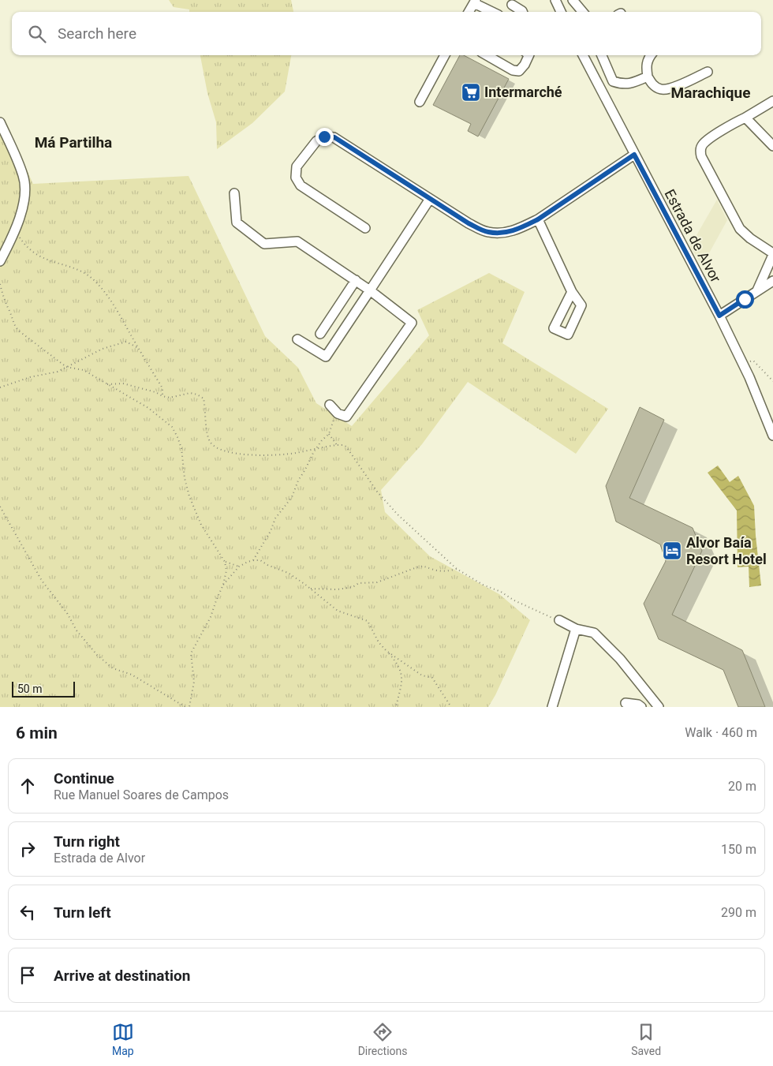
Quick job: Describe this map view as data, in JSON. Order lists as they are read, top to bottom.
{
  "streets": {
    "street": ["Estrada de Alvor"]
  },
  "districts": ["Marachique", "Má Partilha"],
  "places": {
    "supermarket": ["Intermarché"],
    "hotel": ["Alvor Baía Resort Hotel"]
  },
  "scale_bar": "50 m",
  "page": {
    "search": "Search here",
    "scale": "50 m",
    "heading": ["6 min", "Walk · 460 m"],
    "list": [
      ["Continue", "Rue Manuel Soares de Campos", "20 m"],
      ["Turn right", "Estrada de Alvor", "150 m"],
      ["Turn left", "290 m"],
      "Arrive at destination"
    ],
    "nav": ["Map", "Directions", "Saved"]
  }
}
